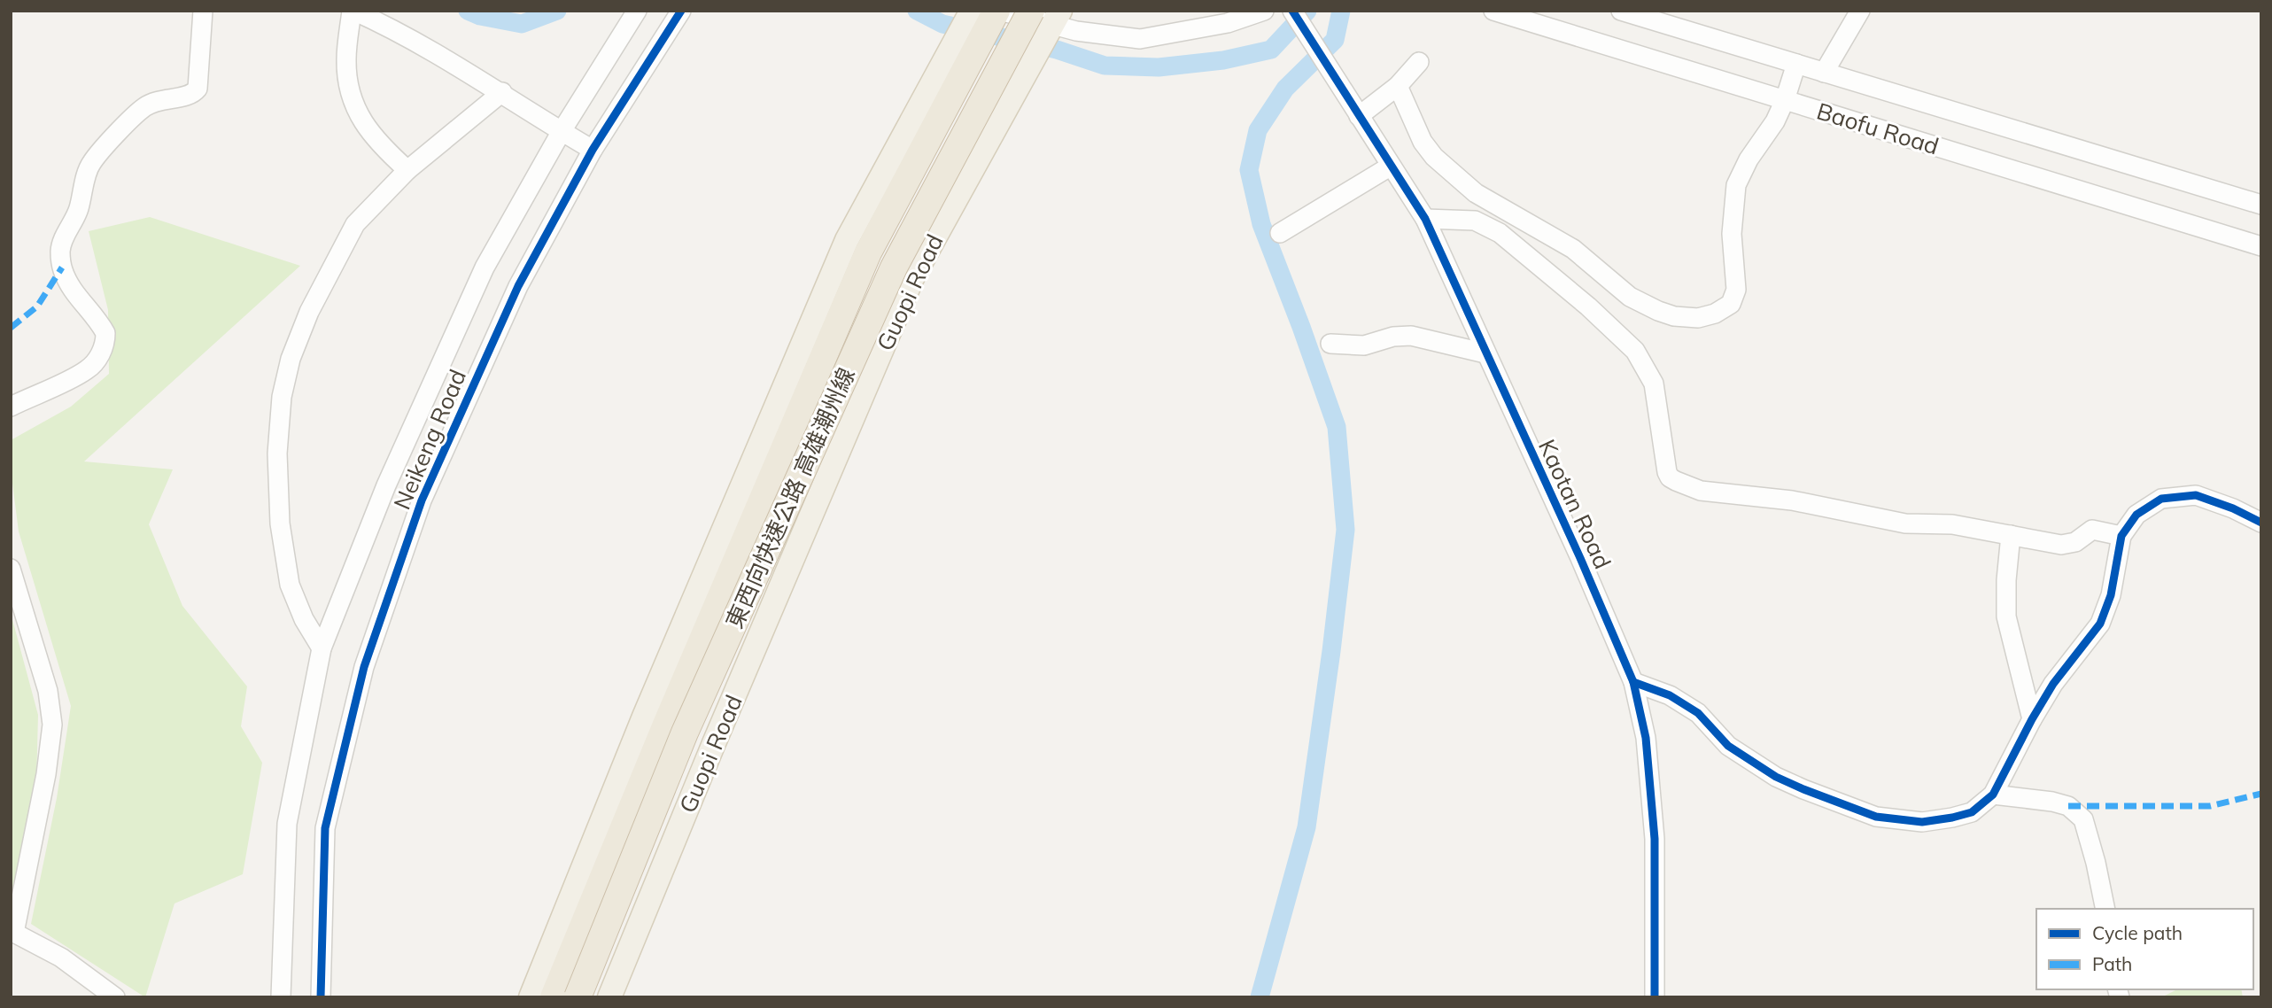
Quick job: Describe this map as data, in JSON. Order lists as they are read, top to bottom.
{
  "streets": {
    "highway": ["東西向快速公路 高雄潮州線"],
    "main road": ["Guopi Road"],
    "street": ["Baofu Road", "Neikeng Road", "Kaotan Road"]
  },
  "crossings": [
    ["Guopi Road", "東西向快速公路 高雄潮州線"]
  ],
  "legend": ["Cycle path", "Path"]
}
